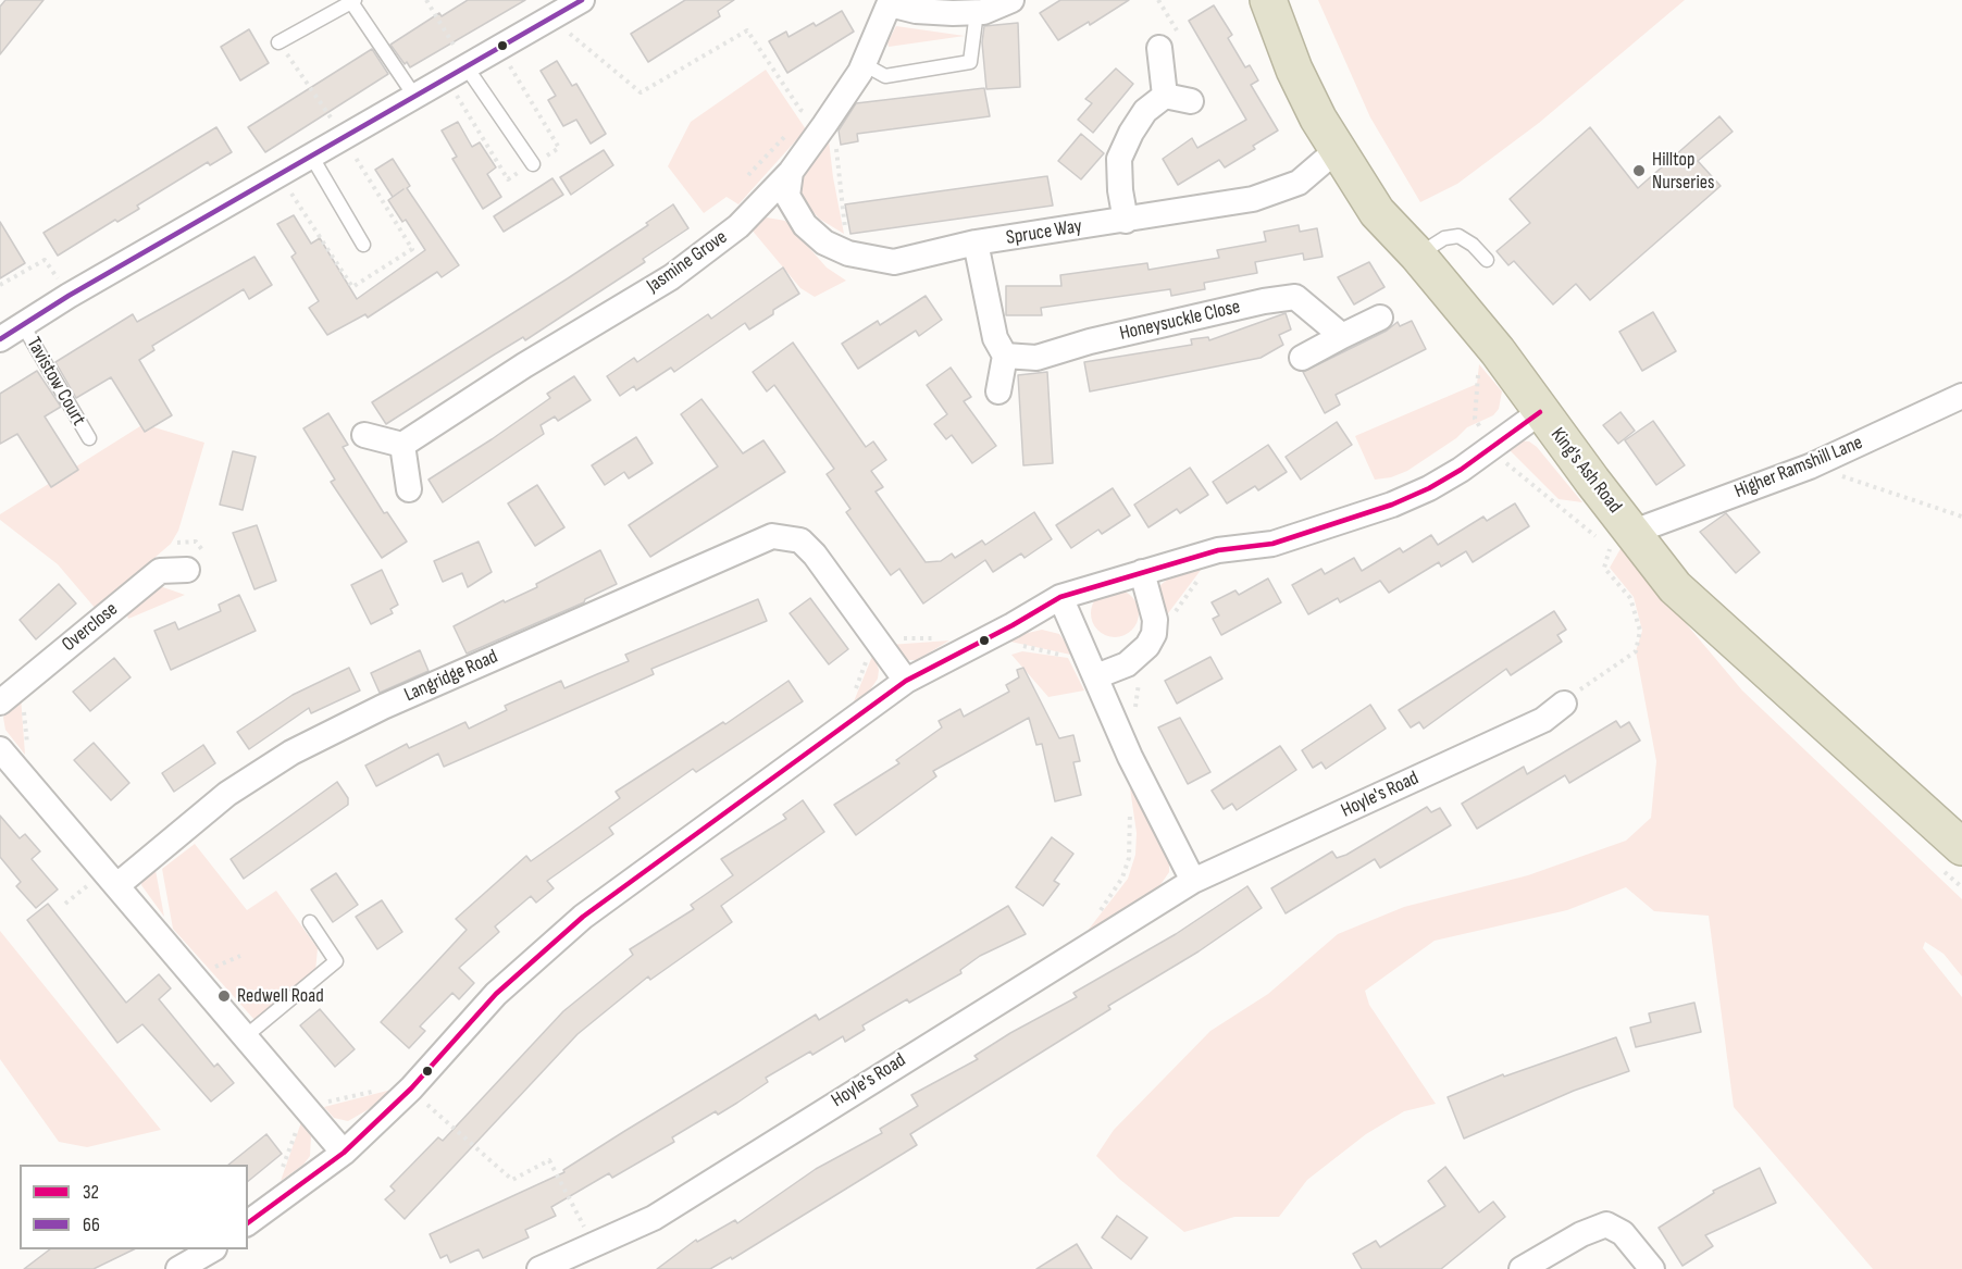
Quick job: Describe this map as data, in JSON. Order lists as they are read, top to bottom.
{
  "streets": {
    "highway": ["King's Ash Road"],
    "street": [
      "Spruce Way",
      "Jasmine Grove",
      "Honeysuckle Close",
      "Higher Ramshill Lane",
      "Overclose",
      "Langridge Road",
      "Hoyle's Road"
    ],
    "lane": ["Tavistow Court"]
  },
  "crossings": [
    ["Spruce Way", "Jasmine Grove"],
    ["Spruce Way", "King's Ash Road"],
    ["Higher Ramshill Lane", "King's Ash Road"]
  ],
  "places": ["Hilltop Nurseries", "Redwell Road"],
  "lines": ["transit line 66", "transit line 32"],
  "legend": ["32", "66"]
}
